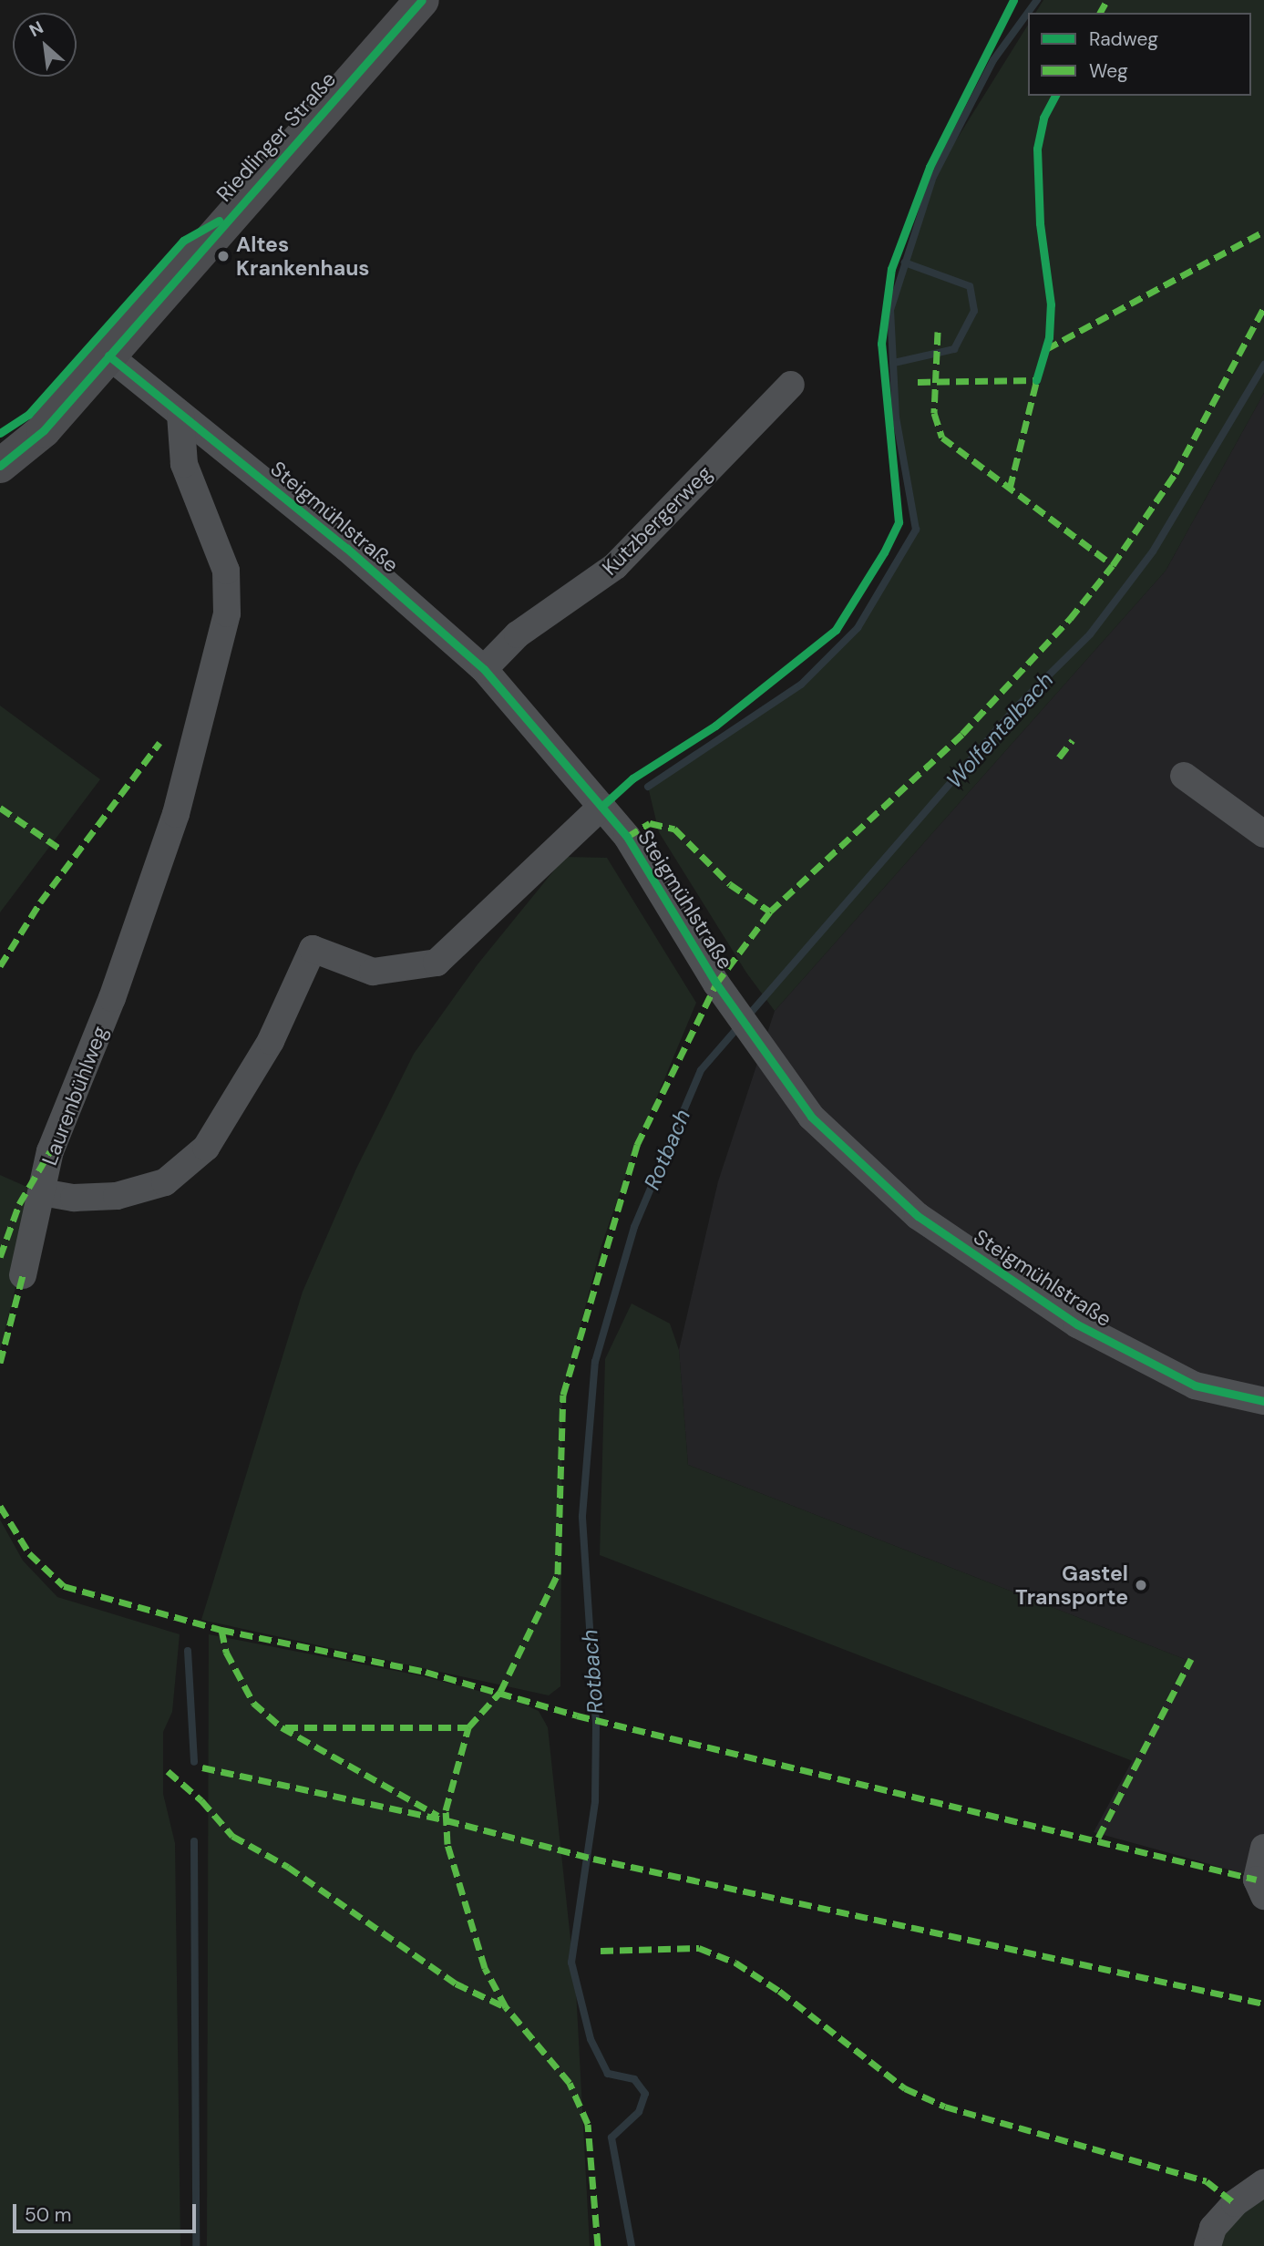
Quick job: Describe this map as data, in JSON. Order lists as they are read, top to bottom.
{
  "streets": {
    "main road": ["Riedlinger Straße"],
    "street": ["Steigmühlstraße", "Kutzbergerweg", "Laurenbühlweg"]
  },
  "crossings": [
    ["Riedlinger Straße", "Steigmühlstraße"],
    ["Steigmühlstraße", "Kutzbergerweg"],
    ["Steigmühlstraße", "Laurenbühlweg"]
  ],
  "water": ["Wolfentalbach", "Rotbach"],
  "places": ["Altes Krankenhaus", "Gastel Transporte"],
  "legend": ["Radweg", "Weg"],
  "scale_bar": "50 m",
  "north": "top left"
}
